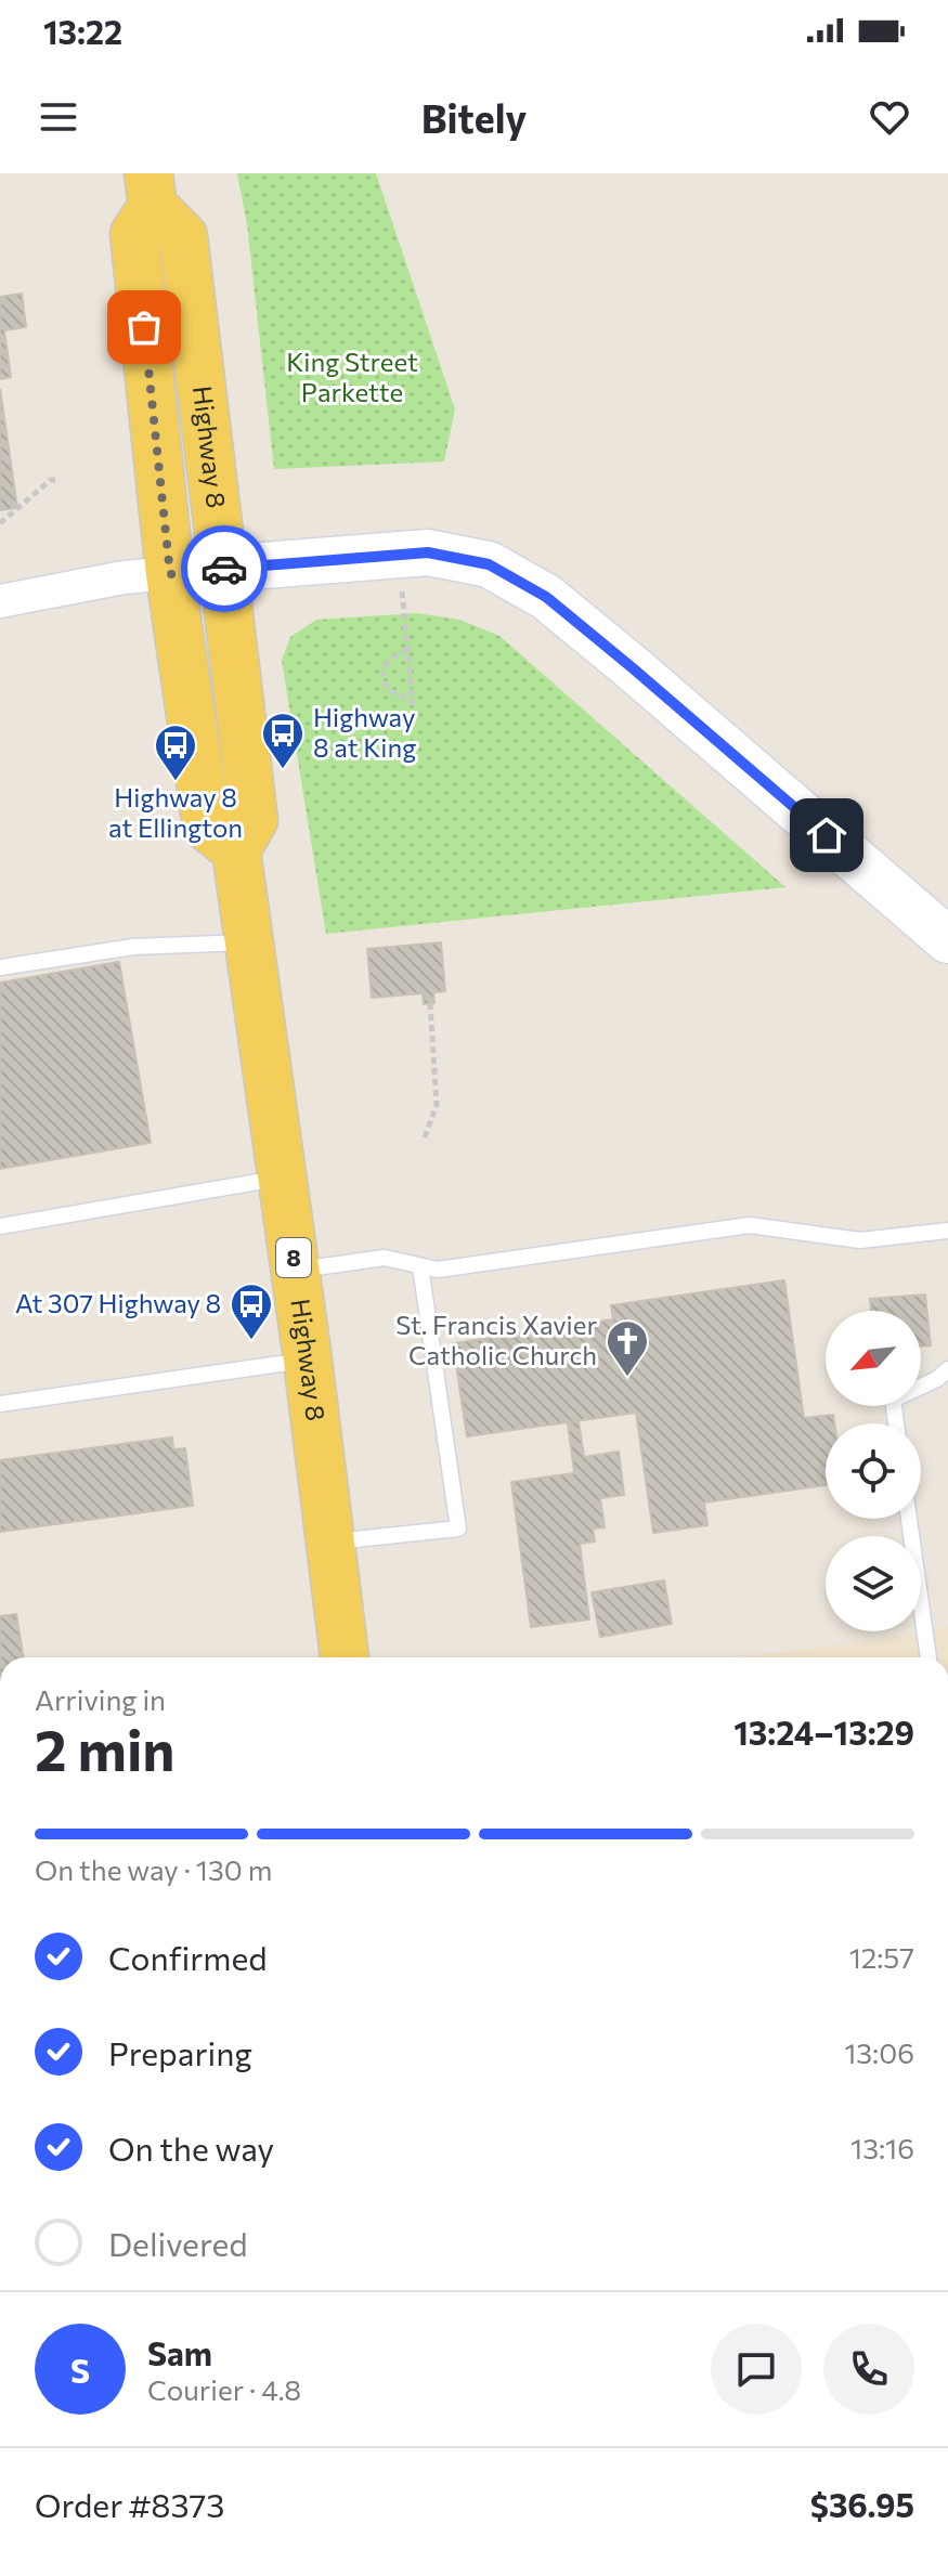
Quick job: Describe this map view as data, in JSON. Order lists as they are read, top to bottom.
{
  "streets": {
    "main road": ["Highway 8", "8"]
  },
  "parks": ["King Street Parkette"],
  "places": {
    "bus stop": ["Highway 8 at King", "Highway 8 at Ellington", "At 307 Highway 8"],
    "church": ["St. Francis Xavier Catholic Church"]
  },
  "north": "bottom left",
  "page": {
    "status": "13:22",
    "header": "Bitely",
    "heading": ["2 min", "Arriving in", "13:24–13:29"],
    "panel": [
      "Sam",
      "Courier · 4.8",
      "Order #8373",
      "$36.95"
    ],
    "bar": "On the way · 130 m",
    "list": [
      ["Confirmed", "12:57"],
      ["Preparing", "13:06"],
      ["On the way", "13:16"],
      "Delivered"
    ],
    "round": "S"
  }
}
